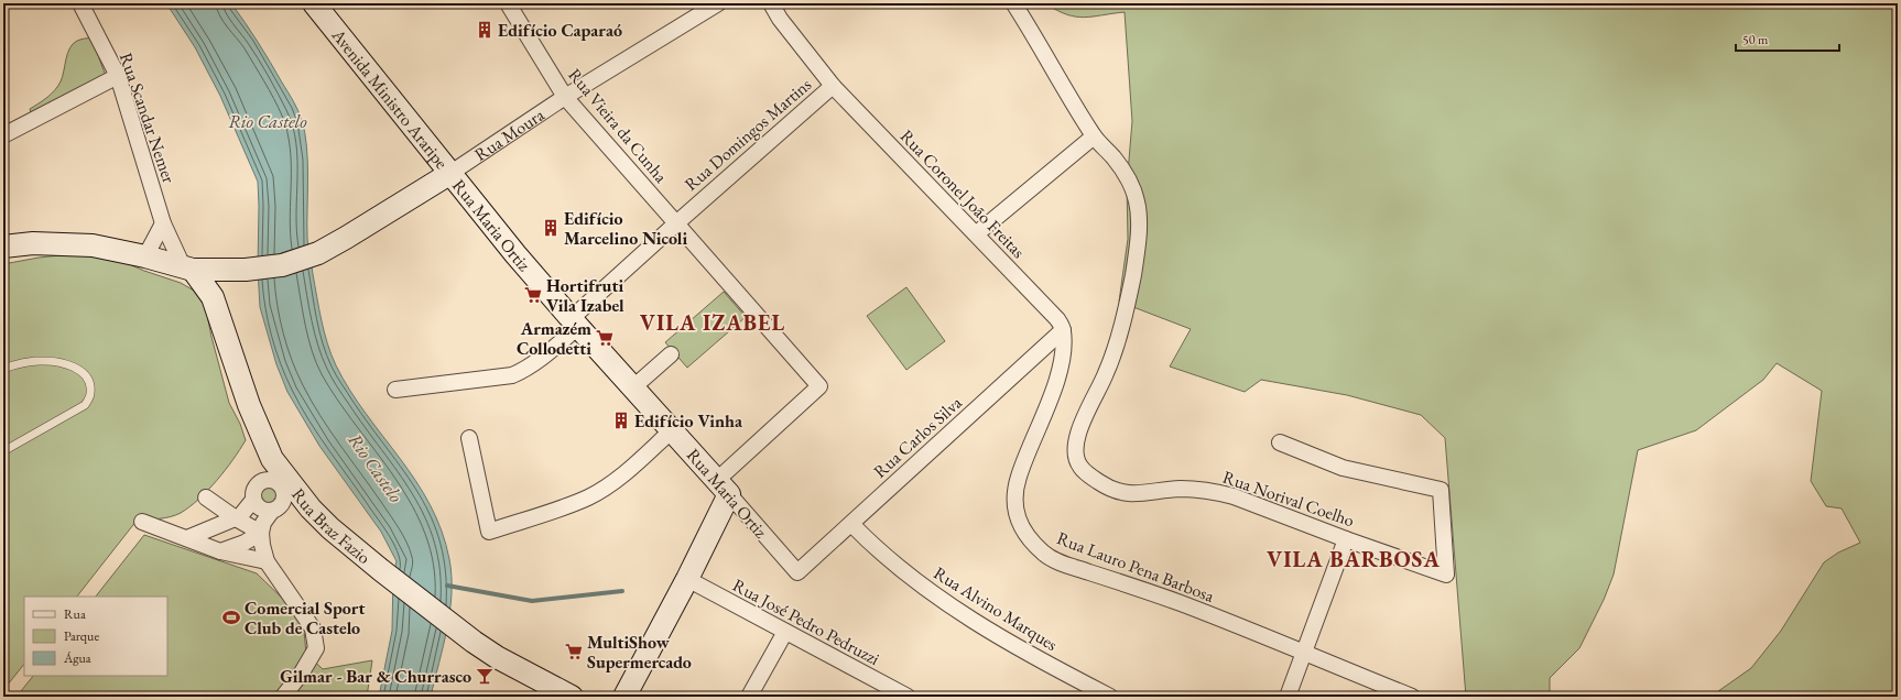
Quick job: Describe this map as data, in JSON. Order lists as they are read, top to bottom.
{
  "streets": {
    "main road": [
      "Avenida Ministro Araripe",
      "Rua Moura",
      "Rua Maria Ortiz",
      "Rua Braz Fazio"
    ],
    "street": [
      "Rua Scandar Nemer",
      "Rua Vieira da Cunha",
      "Rua Domingos Martins",
      "Rua Coronel João Freitas",
      "Rua Carlos Silva",
      "Rua Norival Coelho",
      "Rua Lauro Pena Barbosa",
      "Rua Alvino Marques",
      "Rua José Pedro Pedruzzi"
    ]
  },
  "crossings": [
    ["Avenida Ministro Araripe", "Rua Moura"],
    ["Avenida Ministro Araripe", "Rua Maria Ortiz"],
    ["Rua Scandar Nemer", "Rua Moura"],
    ["Rua Scandar Nemer", "Rua Braz Fazio"],
    ["Rua Vieira da Cunha", "Rua Moura"],
    ["Rua Vieira da Cunha", "Rua Domingos Martins"],
    ["Rua Vieira da Cunha", "Rua Maria Ortiz"],
    ["Rua Moura", "Rua Maria Ortiz"],
    ["Rua Moura", "Rua Braz Fazio"],
    ["Rua Domingos Martins", "Rua Coronel João Freitas"],
    ["Rua Domingos Martins", "Rua Maria Ortiz"],
    ["Rua Coronel João Freitas", "Rua Carlos Silva"],
    ["Rua Coronel João Freitas", "Rua Lauro Pena Barbosa"],
    ["Rua Maria Ortiz", "Rua Carlos Silva"],
    ["Rua Carlos Silva", "Rua Lauro Pena Barbosa"],
    ["Rua Carlos Silva", "Rua Alvino Marques"]
  ],
  "districts": ["VILA IZABEL", "VILA BARBOSA"],
  "water": ["Rio Castelo"],
  "places": {
    "building": ["Edifício Caparaó", "Edifício Marcelino Nicoli", "Edifício Vinha"],
    "supermarket": ["Hortifruti Vila Izabel", "Armazém Collodetti", "MultiShow Supermercado"],
    "sports": ["Comercial Sport Club de Castelo"],
    "bar": ["Gilmar - Bar & Churrasco"]
  },
  "legend": ["Rua", "Parque", "Água"],
  "scale_bar": "50 m"
}
